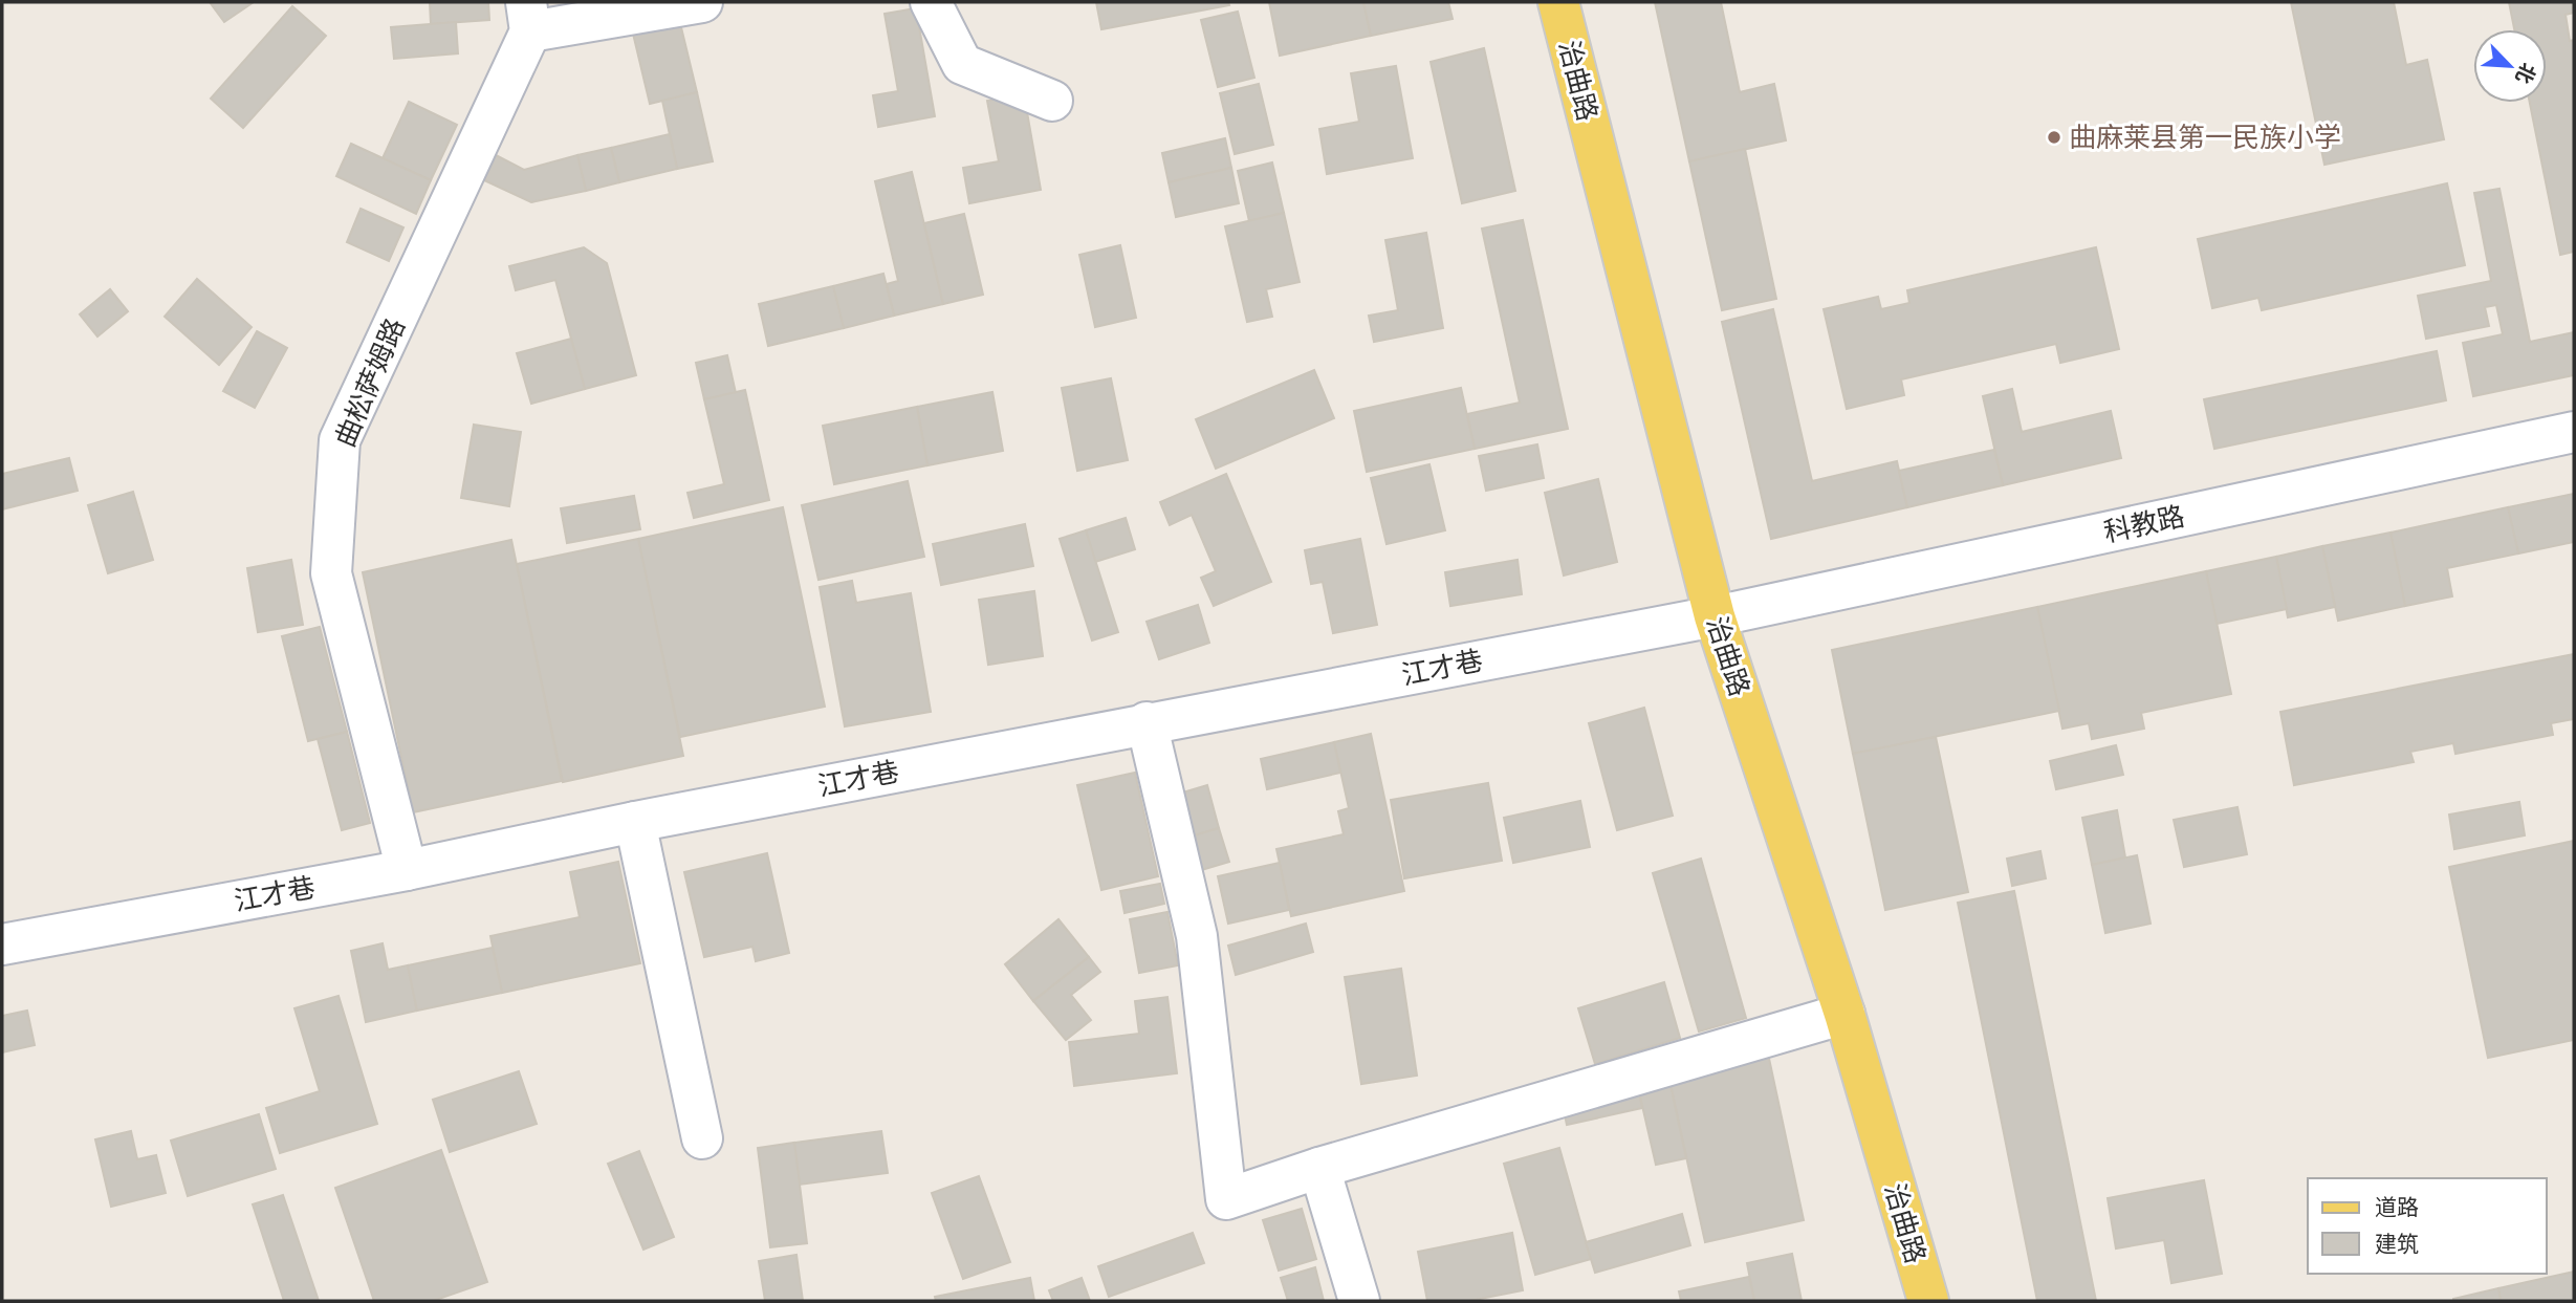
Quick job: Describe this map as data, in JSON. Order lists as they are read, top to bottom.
{
  "streets": {
    "main road": ["治曲路"],
    "street": ["曲松萨姆路", "科教路", "江才巷"]
  },
  "crossings": [
    ["治曲路", "科教路"],
    ["治曲路", "江才巷"],
    ["曲松萨姆路", "江才巷"],
    ["科教路", "江才巷"]
  ],
  "places": ["曲麻莱县第一民族小学"],
  "legend": ["道路", "建筑"],
  "north": "bottom right"
}
